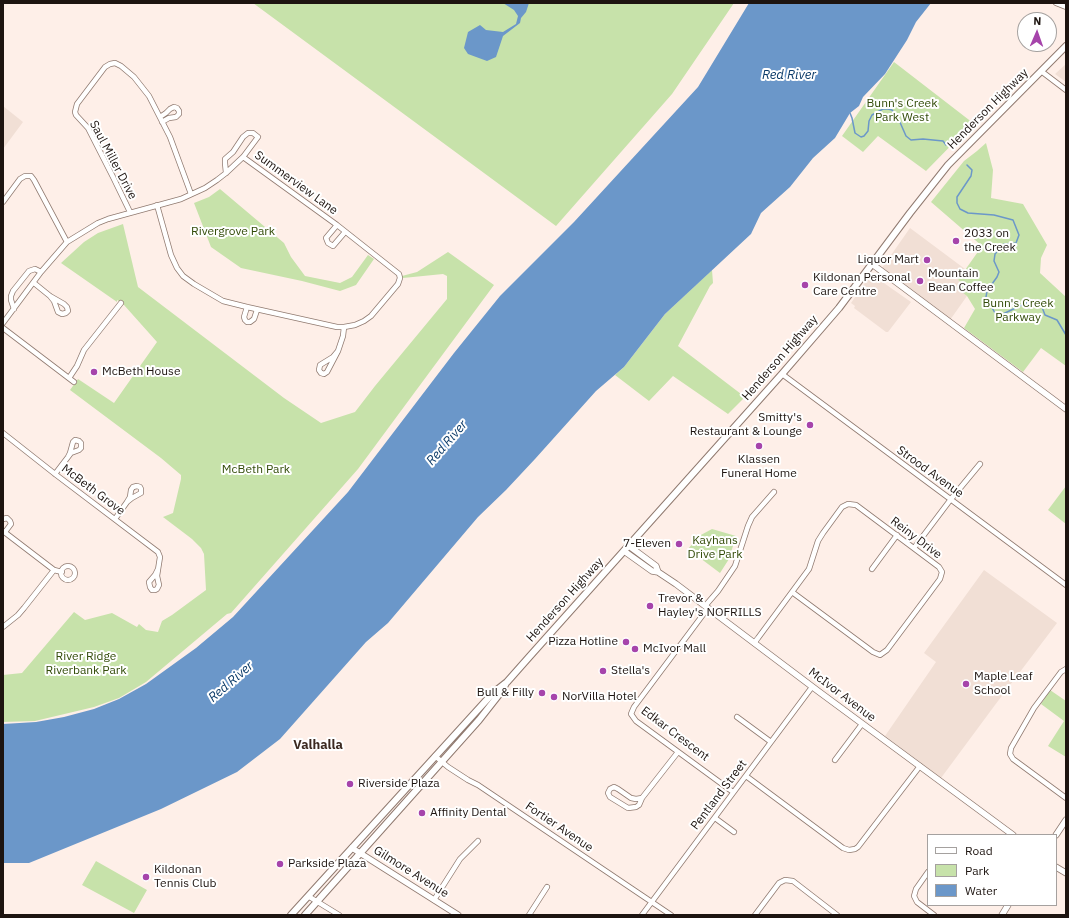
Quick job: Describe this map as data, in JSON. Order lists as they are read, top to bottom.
{
  "streets": {
    "main road": ["Henderson Highway"],
    "street": [
      "Saul Miller Drive",
      "Summerview Lane",
      "Strood Avenue",
      "McBeth Grove",
      "Reiny Drive",
      "McIvor Avenue",
      "Edkar Crescent",
      "Pentland Street",
      "Fortier Avenue",
      "Gilmore Avenue"
    ]
  },
  "crossings": [
    ["Henderson Highway", "Strood Avenue"],
    ["Henderson Highway", "McIvor Avenue"],
    ["Henderson Highway", "Fortier Avenue"],
    ["Henderson Highway", "Gilmore Avenue"],
    ["Reiny Drive", "McIvor Avenue"],
    ["McIvor Avenue", "Edkar Crescent"],
    ["McIvor Avenue", "Pentland Street"],
    ["Edkar Crescent", "Pentland Street"],
    ["Pentland Street", "Fortier Avenue"]
  ],
  "districts": ["Valhalla"],
  "water": ["Red River"],
  "parks": [
    "Bunn's Creek Park West",
    "Rivergrove Park",
    "Bunn's Creek Parkway",
    "McBeth Park",
    "Kayhans Drive Park",
    "River Ridge Riverbank Park"
  ],
  "places": [
    "2033 on the Creek",
    "Liquor Mart",
    "Mountain Bean Coffee",
    "Kildonan Personal Care Centre",
    "McBeth House",
    "Smitty's Restaurant & Lounge",
    "Klassen Funeral Home",
    "7-Eleven",
    "Trevor & Hayley's NOFRILLS",
    "Pizza Hotline",
    "McIvor Mall",
    "Stella's",
    "Maple Leaf School",
    "Bull & Filly",
    "NorVilla Hotel",
    "Riverside Plaza",
    "Affinity Dental",
    "Parkside Plaza",
    "Kildonan Tennis Club"
  ],
  "legend": ["Road", "Park", "Water"],
  "north": "top"
}
